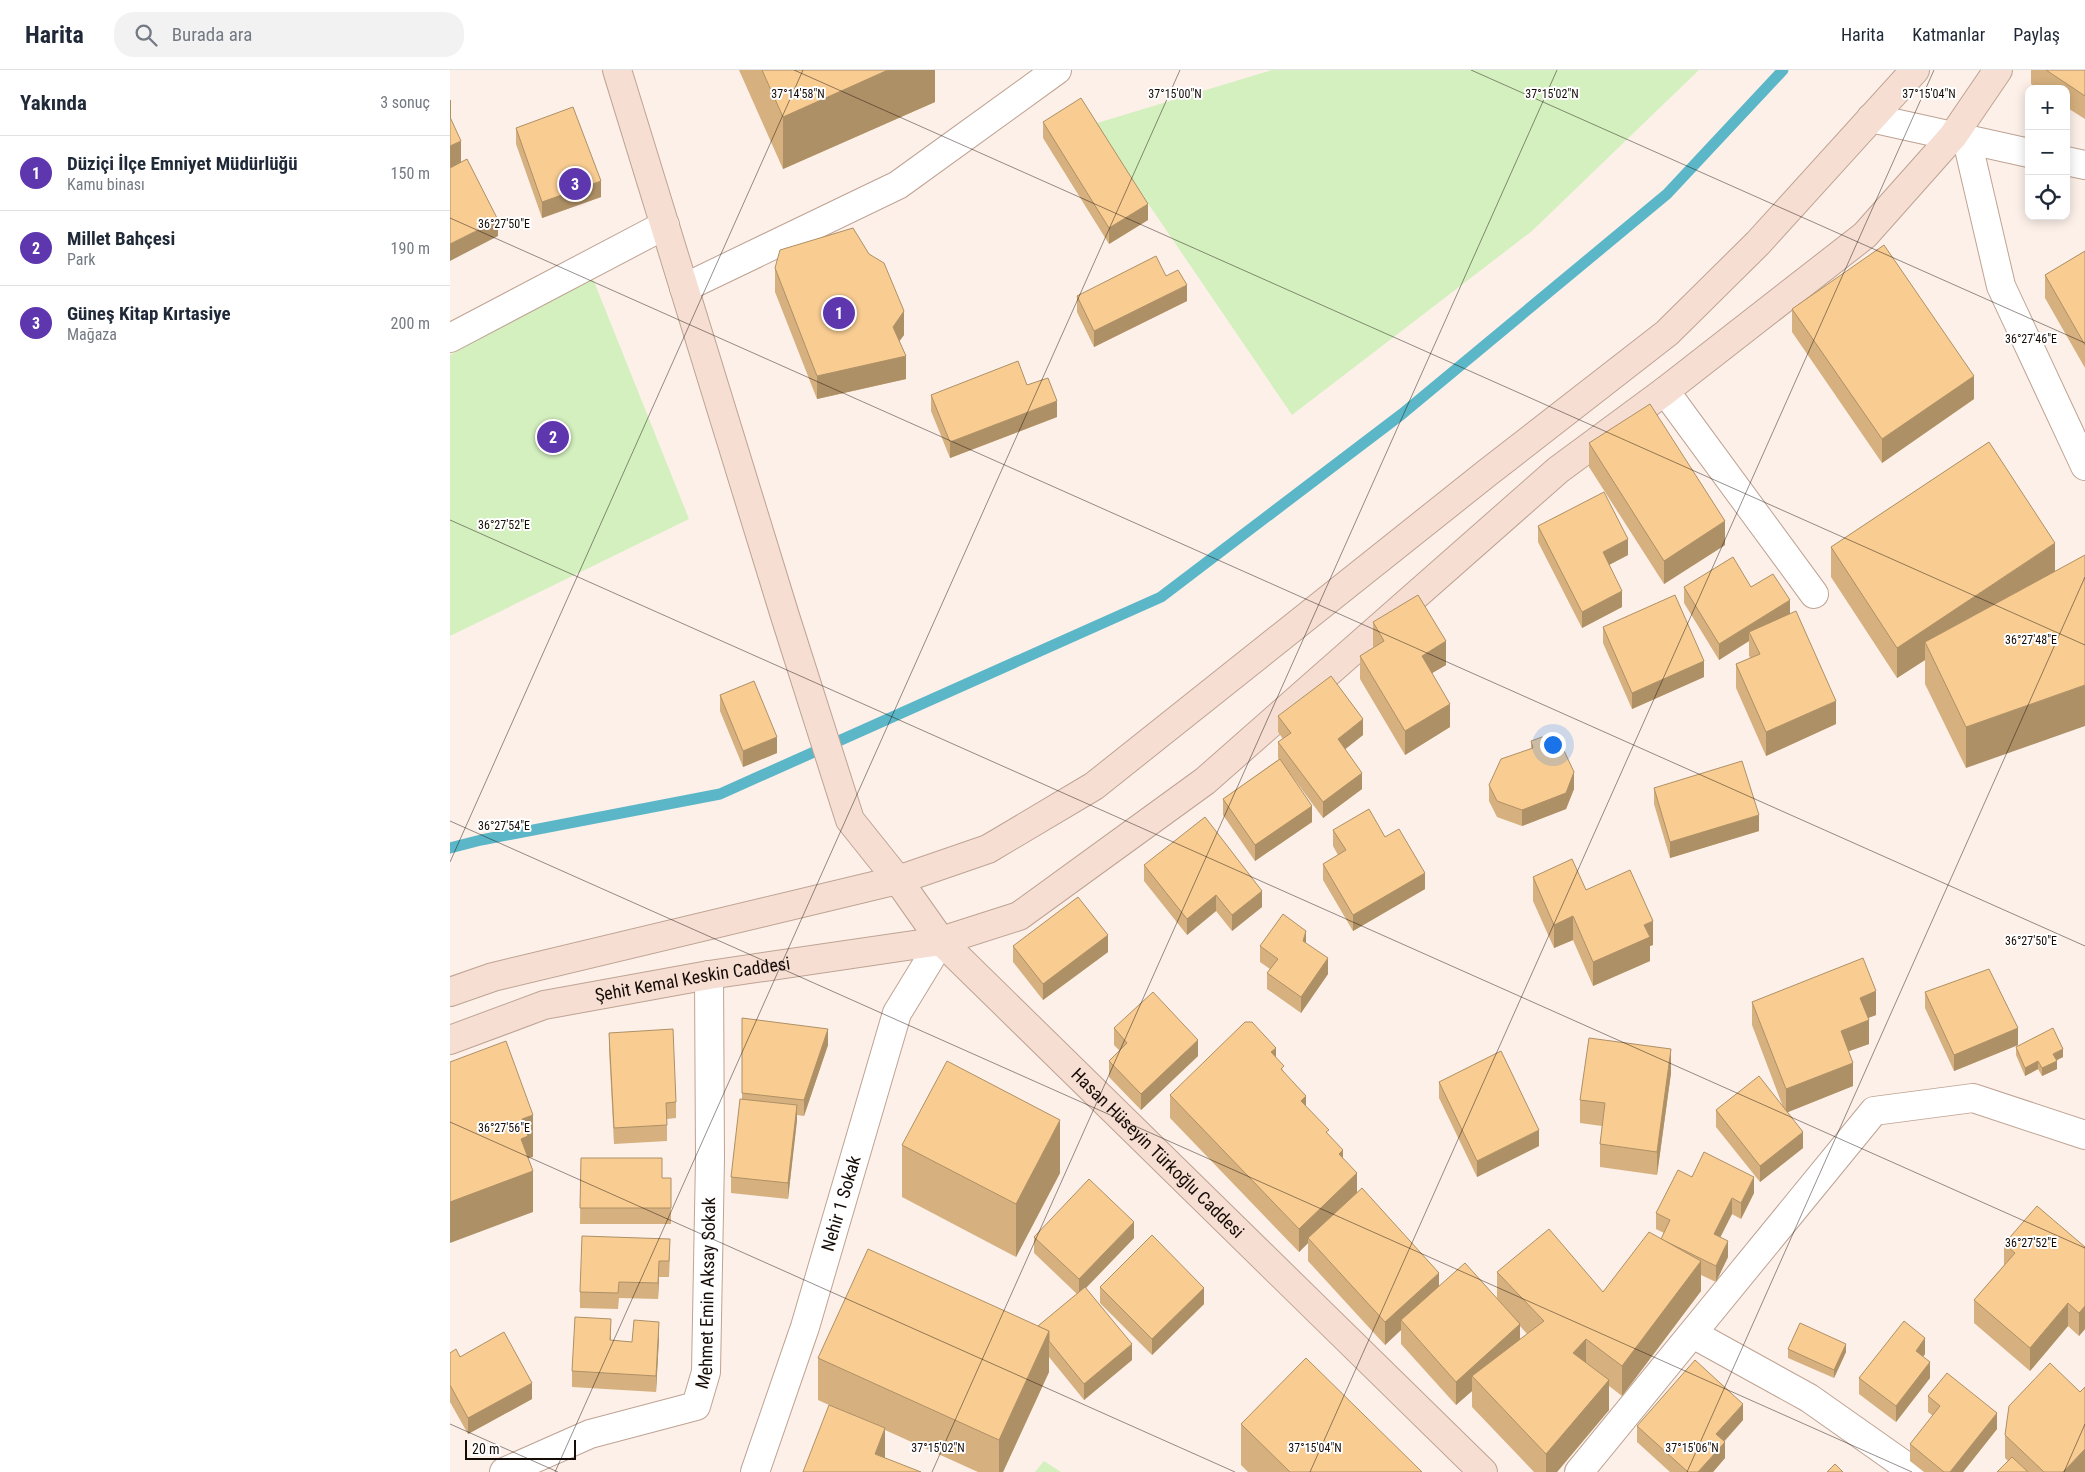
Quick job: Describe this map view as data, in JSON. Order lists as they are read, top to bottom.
{
  "streets": {
    "street": [
      "Şehit Kemal Keskin Caddesi",
      "Hasan Hüseyin Türkoğlu Caddesi",
      "Nehir 1 Sokak",
      "Mehmet Emin Aksay Sokak"
    ]
  },
  "crossings": [
    ["Şehit Kemal Keskin Caddesi", "Hasan Hüseyin Türkoğlu Caddesi"],
    ["Şehit Kemal Keskin Caddesi", "Nehir 1 Sokak"],
    ["Şehit Kemal Keskin Caddesi", "Mehmet Emin Aksay Sokak"],
    ["Hasan Hüseyin Türkoğlu Caddesi", "Nehir 1 Sokak"]
  ],
  "scale_bar": "20 m",
  "page": {
    "header": "Harita",
    "search": "Burada ara",
    "nav": ["Harita", "Katmanlar", "Paylaş"],
    "heading": ["Yakında", "3 sonuç"],
    "map_buttons": ["+", "−"],
    "list": [
      {
        "mark": "1",
        "name": "Düziçi İlçe Emniyet Müdürlüğü",
        "note": "Kamu binası",
        "value": "150 m"
      },
      {
        "mark": "2",
        "name": "Millet Bahçesi",
        "note": "Park",
        "value": "190 m"
      },
      {
        "mark": "3",
        "name": "Güneş Kitap Kırtasiye",
        "note": "Mağaza",
        "value": "200 m"
      }
    ],
    "pins": ["3", "1", "2"],
    "scale": "20 m"
  },
  "coordinates": [
    "37°15'00\"N",
    "37°15'02\"N",
    "37°15'04\"N",
    "37°14'58\"N",
    "36°27'50\"E",
    "36°27'46\"E",
    "36°27'52\"E",
    "36°27'48\"E",
    "36°27'54\"E",
    "36°27'56\"E",
    "37°15'06\"N"
  ]
}
